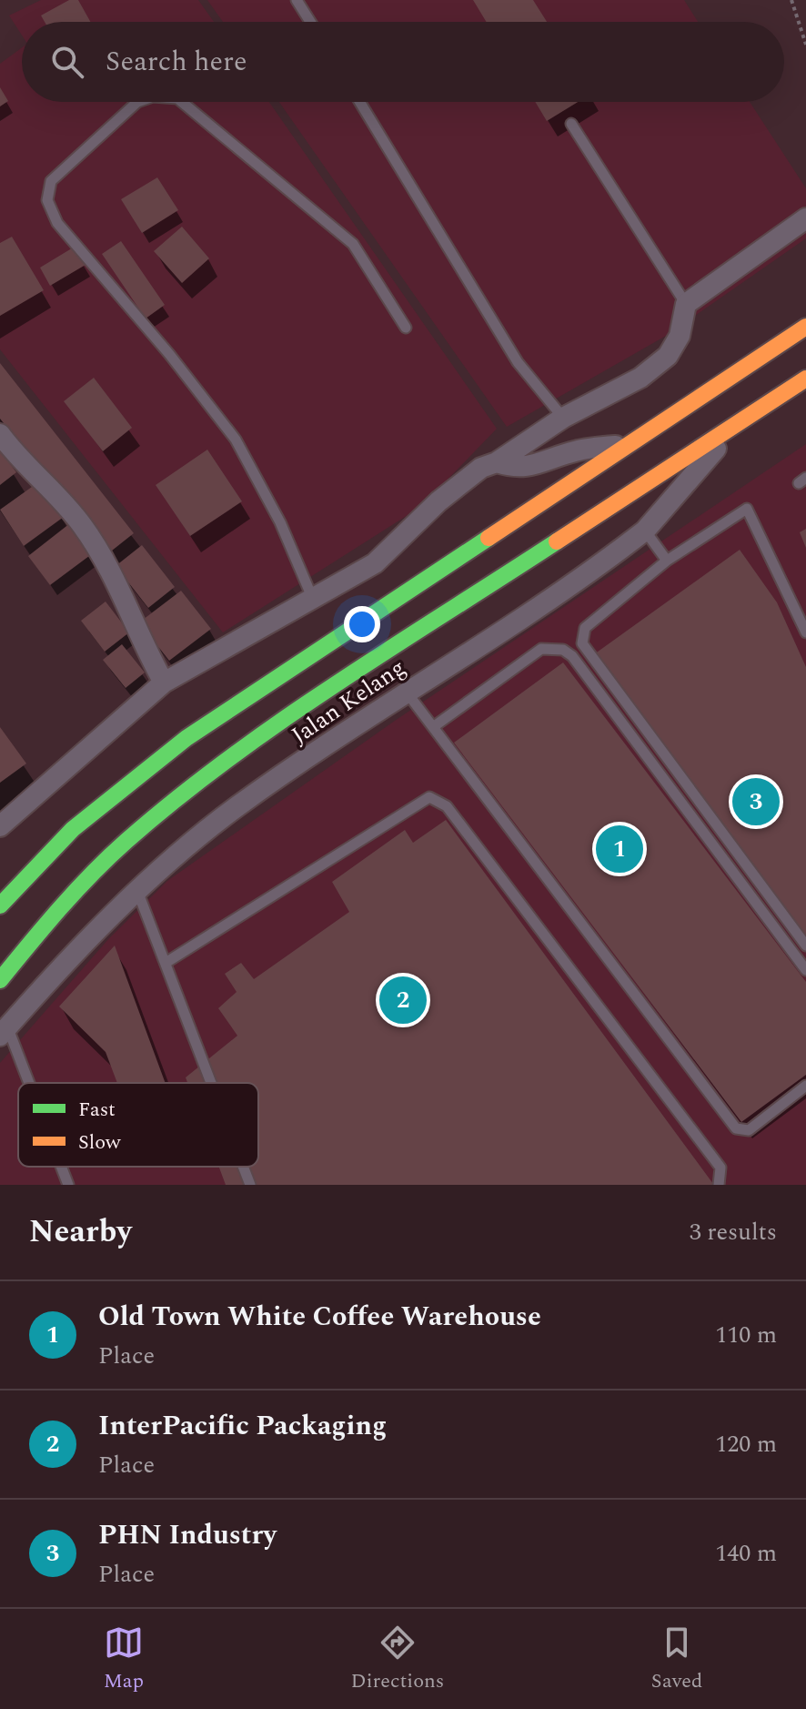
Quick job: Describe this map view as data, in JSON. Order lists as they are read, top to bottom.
{
  "streets": {
    "street": ["Jalan Kelang"]
  },
  "legend": ["Fast", "Slow"],
  "page": {
    "search": "Search here",
    "pins": ["3", "1", "2"],
    "heading": ["Nearby", "3 results"],
    "list": [
      {
        "mark": "1",
        "name": "Old Town White Coffee Warehouse",
        "note": "Place",
        "value": "110 m"
      },
      {
        "mark": "2",
        "name": "InterPacific Packaging",
        "note": "Place",
        "value": "120 m"
      },
      {
        "mark": "3",
        "name": "PHN Industry",
        "note": "Place",
        "value": "140 m"
      }
    ],
    "nav": ["Map", "Directions", "Saved"]
  }
}
